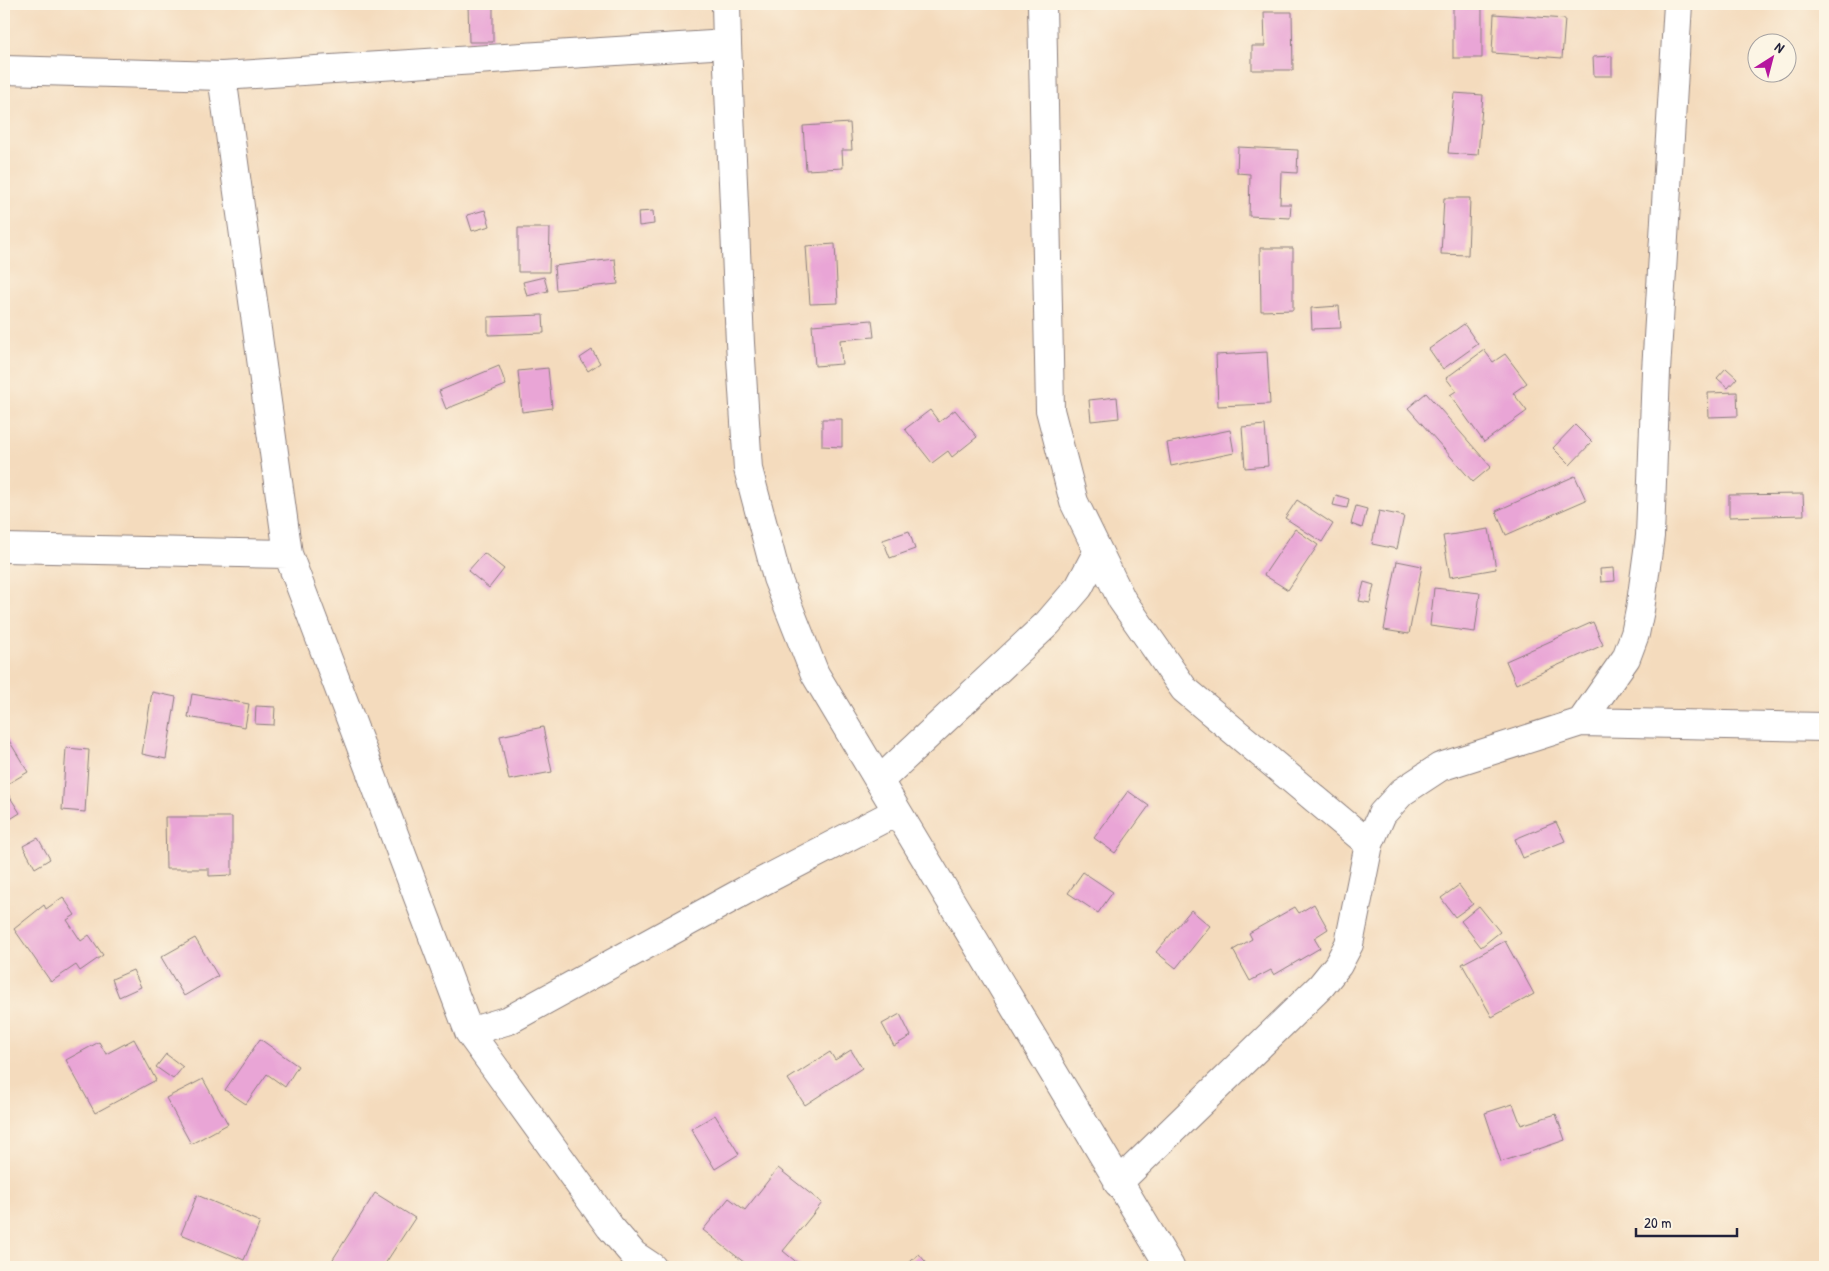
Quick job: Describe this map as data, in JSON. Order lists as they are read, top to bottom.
{
  "scale_bar": "20 m",
  "north": "top right"
}
